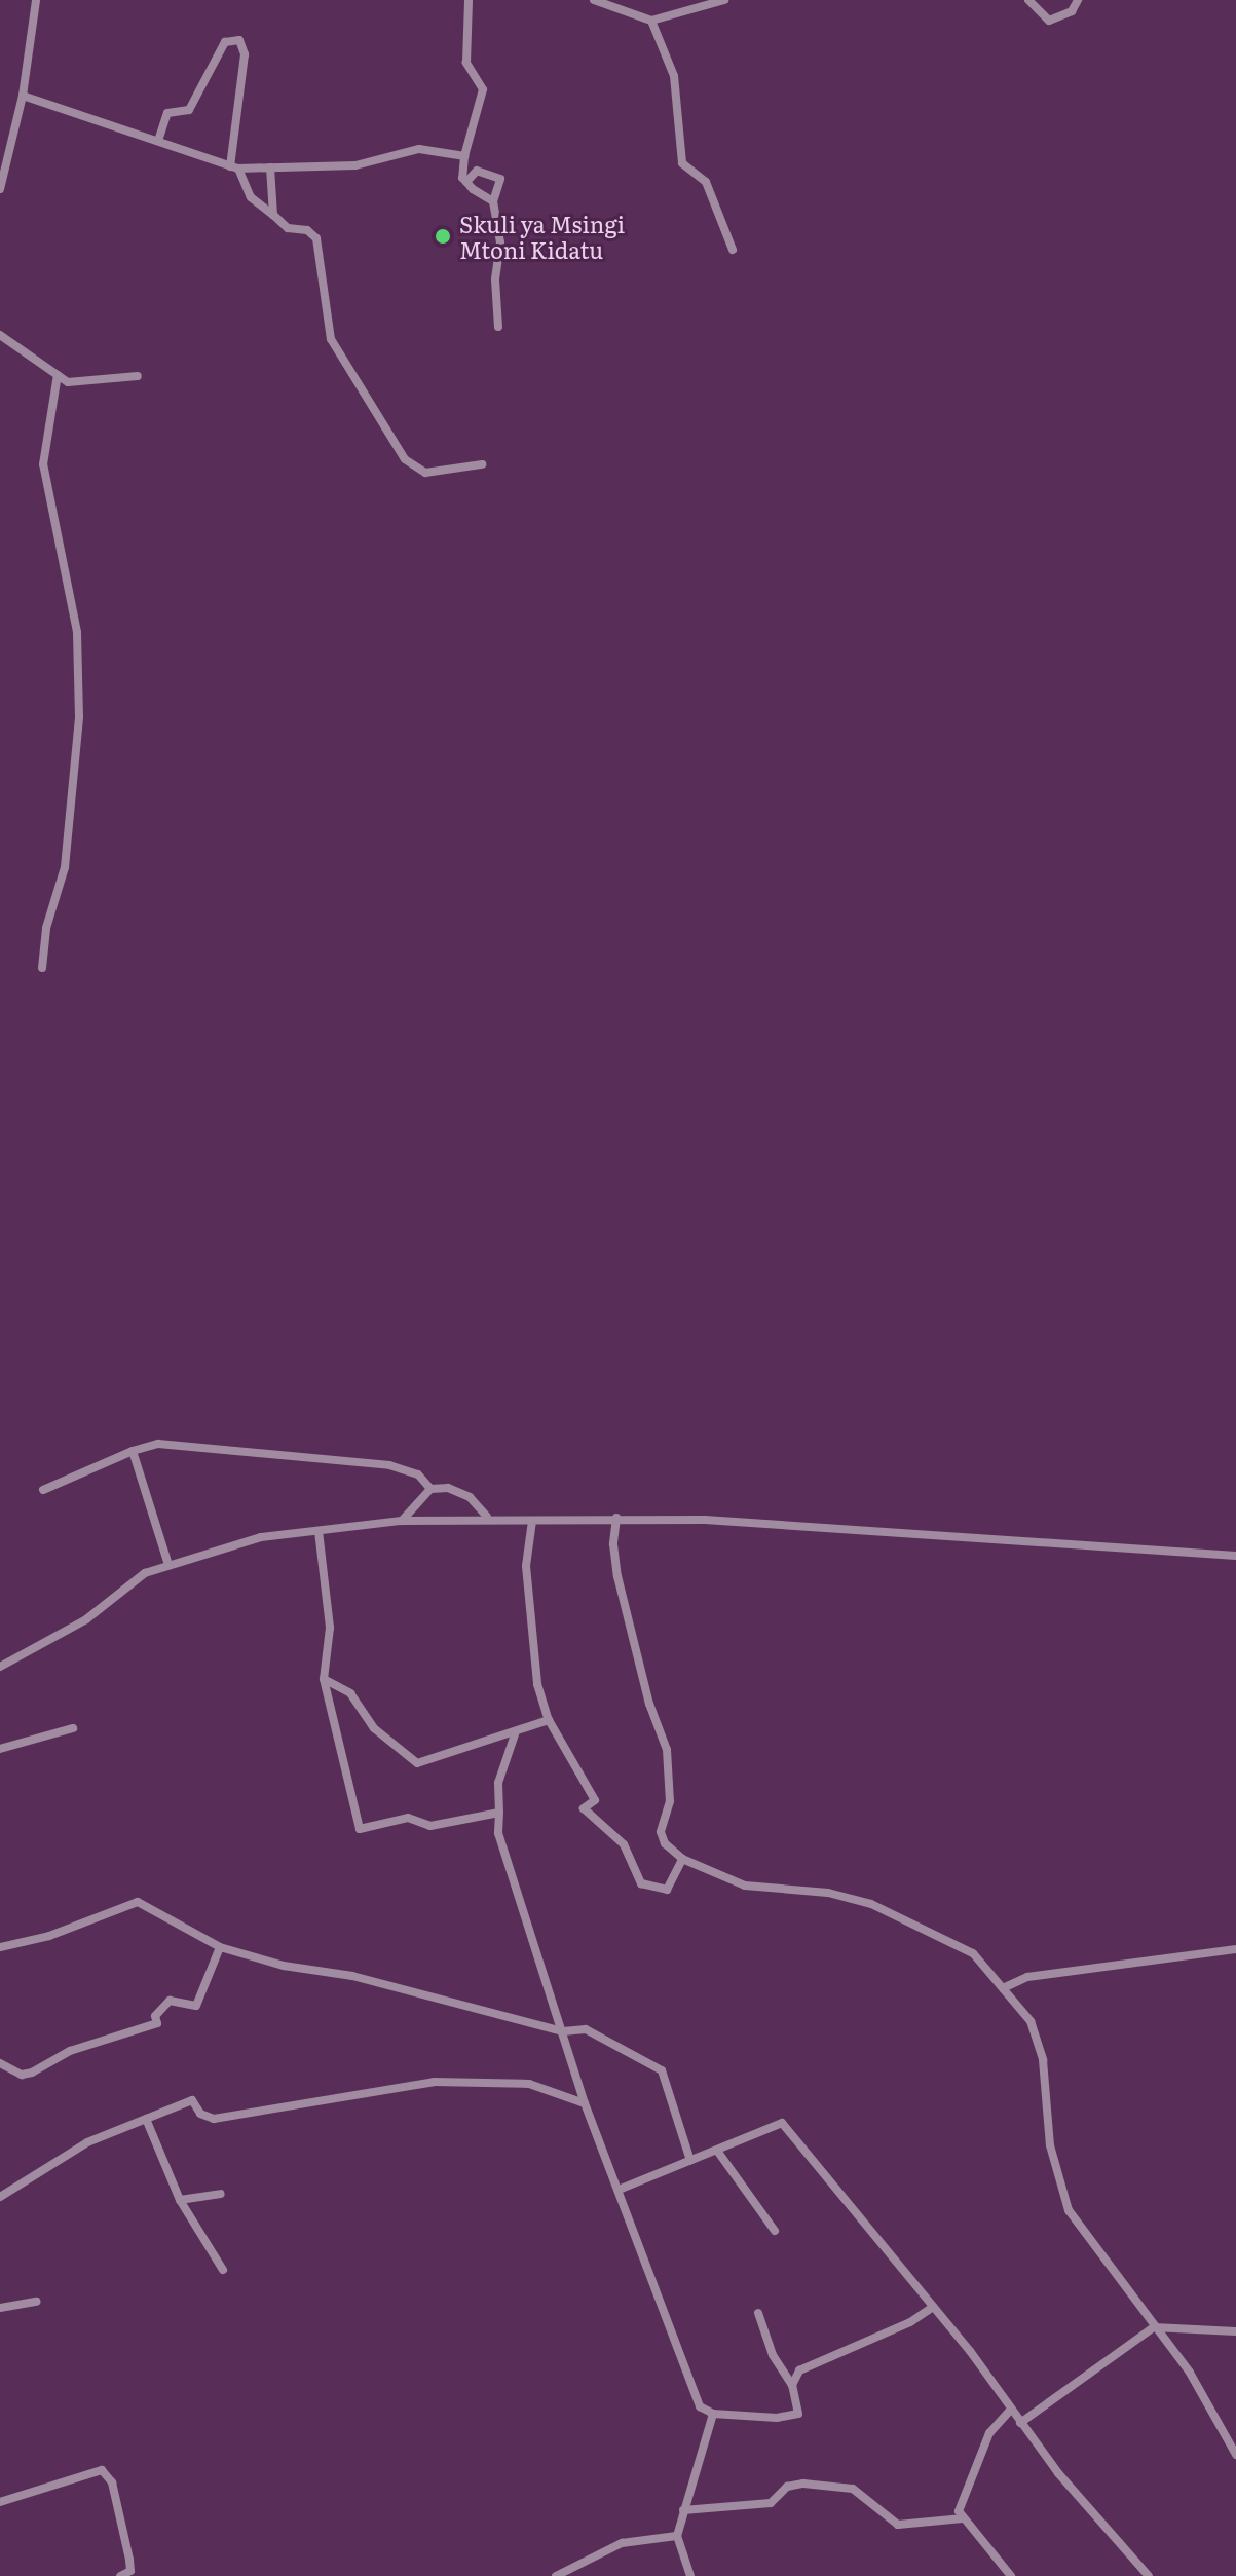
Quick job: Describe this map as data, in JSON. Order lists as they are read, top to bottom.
{
  "places": ["Skuli ya Msingi Mtoni Kidatu"]
}
